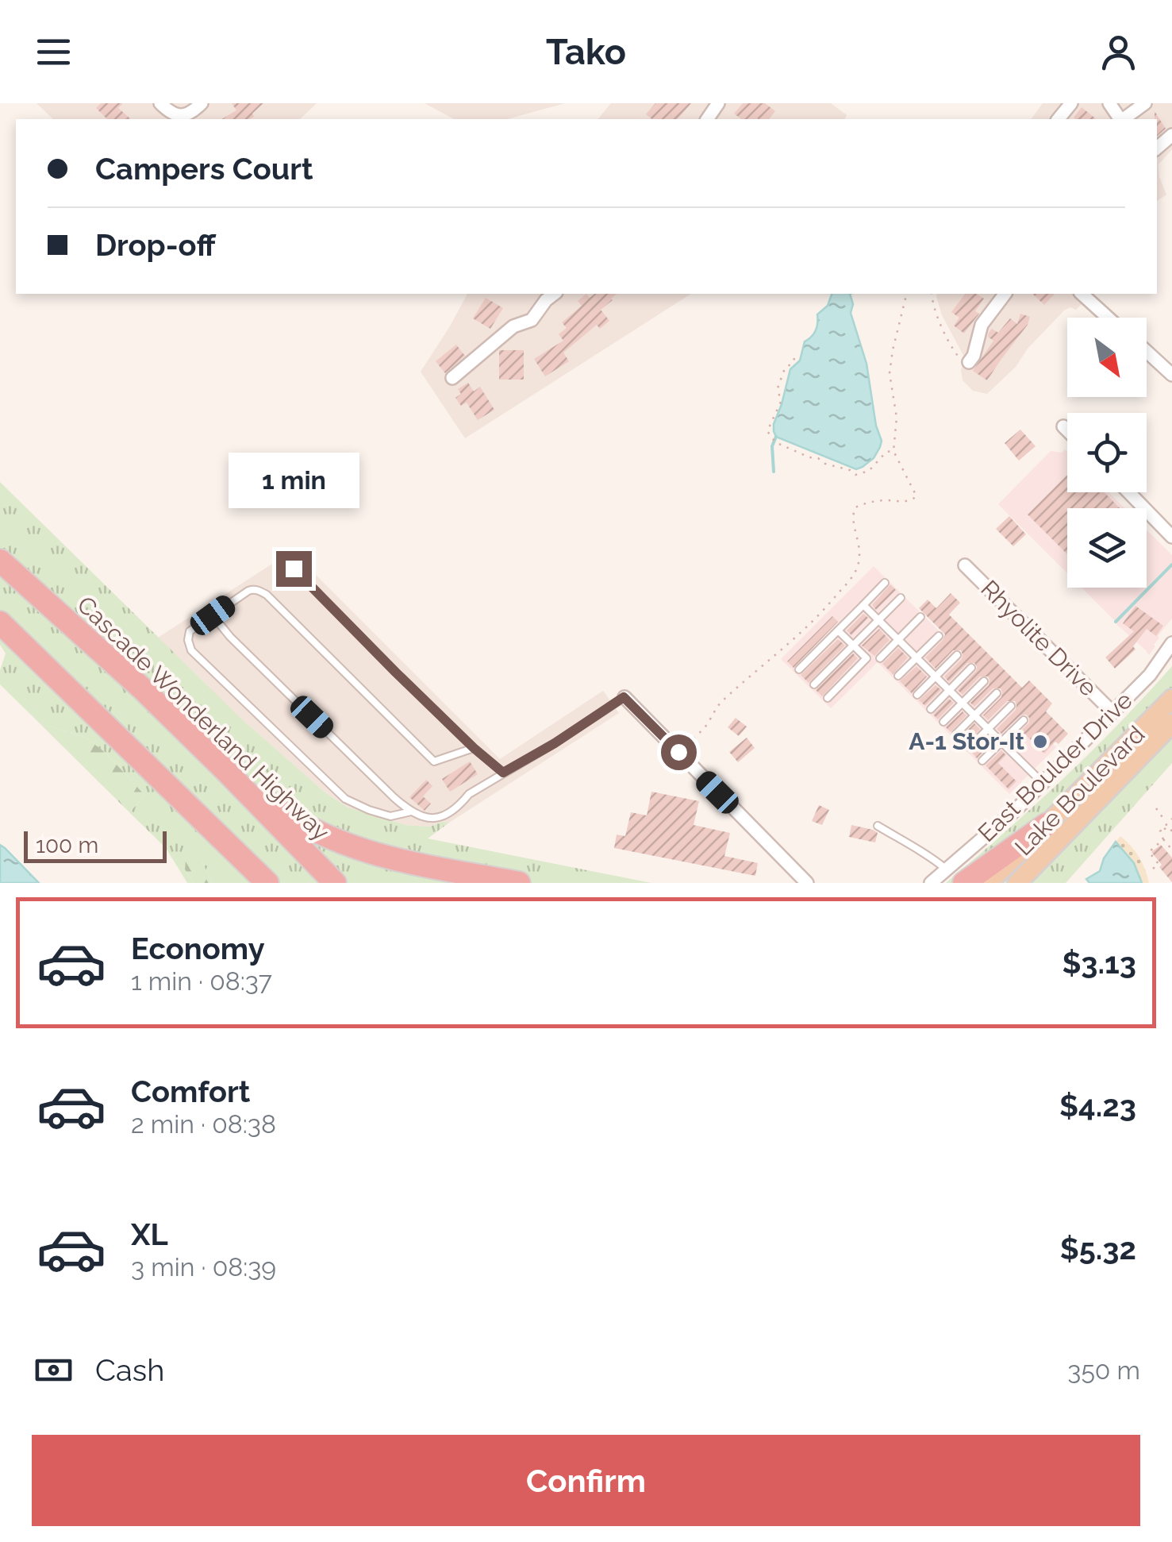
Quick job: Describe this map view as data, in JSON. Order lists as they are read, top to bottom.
{
  "streets": {
    "highway": ["Cascade Wonderland Highway"],
    "main road": ["Lake Boulevard"],
    "street": ["Rhyolite Drive", "East Boulder Drive"]
  },
  "crossings": [
    ["Rhyolite Drive", "East Boulder Drive"]
  ],
  "places": ["A-1 Stor-It"],
  "scale_bar": "100 m",
  "north": "bottom right",
  "page": {
    "header": "Tako",
    "banner": ["Campers Court", "Drop-off"],
    "bubble": "1 min",
    "scale": "100 m",
    "list": [
      {
        "name": "Economy",
        "note": "1 min · 08:37",
        "value": "$3.13"
      },
      {
        "name": "Comfort",
        "note": "2 min · 08:38",
        "value": "$4.23"
      },
      {
        "name": "XL",
        "note": "3 min · 08:39",
        "value": "$5.32"
      }
    ],
    "pay": ["Cash", "350 m"],
    "buttons": "Confirm"
  }
}
